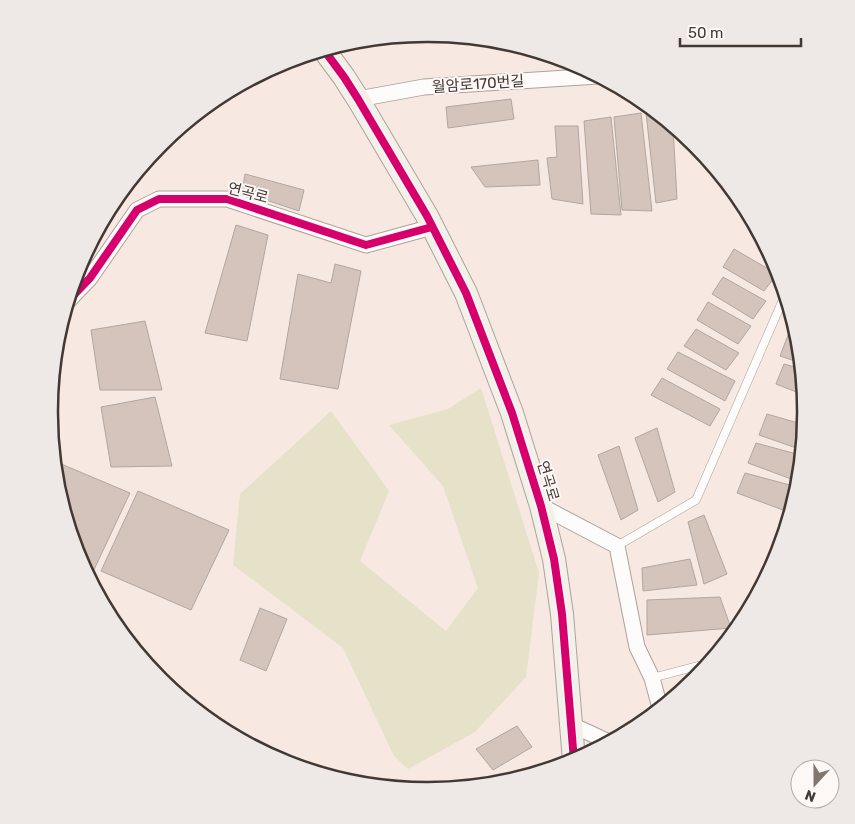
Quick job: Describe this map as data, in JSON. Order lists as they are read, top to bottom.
{
  "streets": {
    "street": ["월암로170번길", "연곡로"]
  },
  "crossings": [
    ["월암로170번길", "연곡로"]
  ],
  "scale_bar": "50 m",
  "north": "bottom"
}
